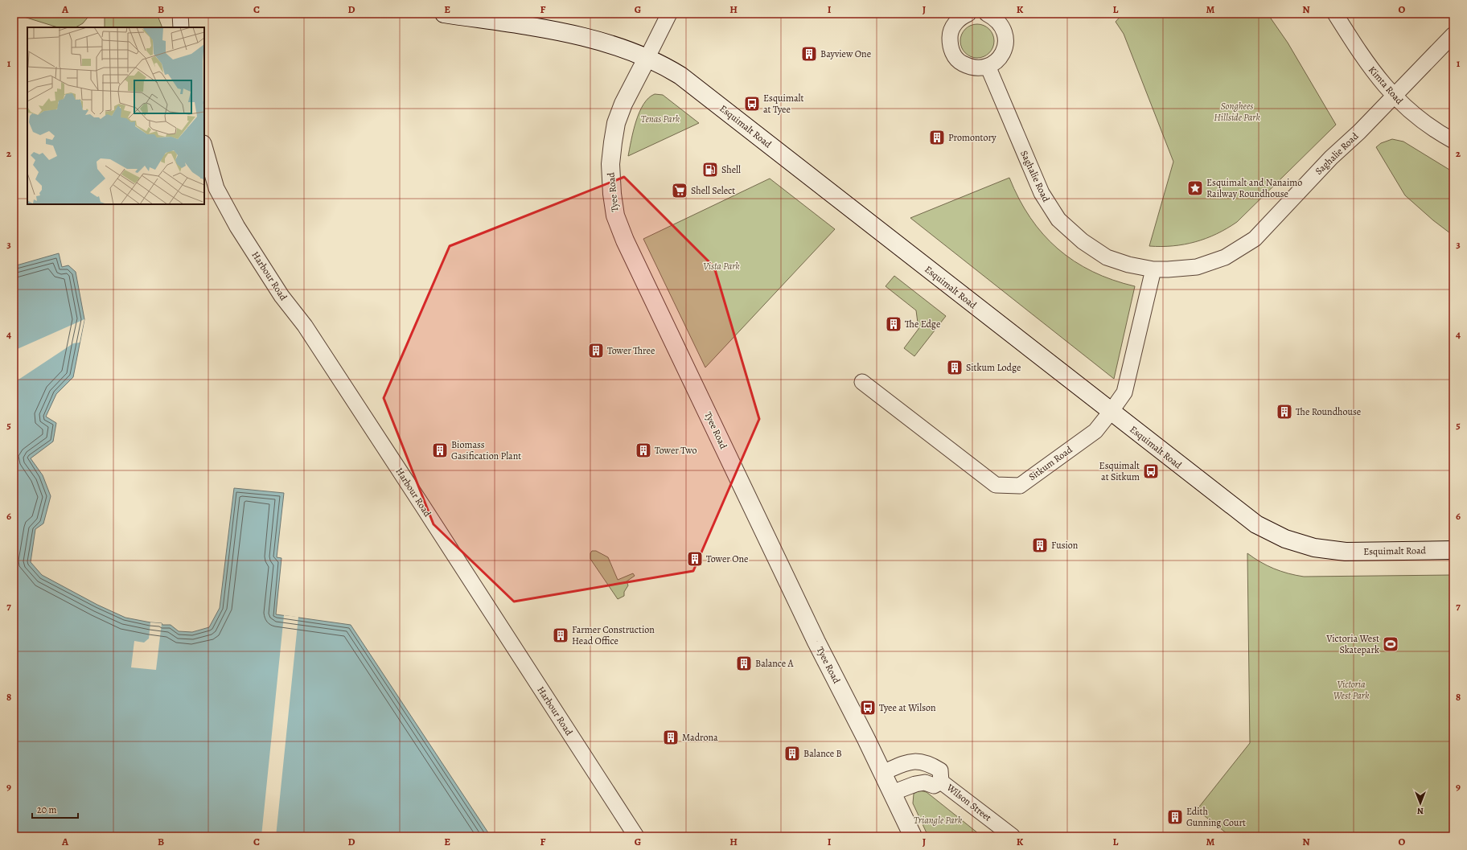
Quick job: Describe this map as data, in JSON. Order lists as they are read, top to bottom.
{
  "streets": {
    "main road": ["Esquimalt Road", "Tyee Road"],
    "street": [
      "Kimta Road",
      "Saghalie Road",
      "Harbour Road",
      "Sitkum Road",
      "Wilson Street"
    ]
  },
  "crossings": [
    ["Kimta Road", "Saghalie Road"],
    ["Esquimalt Road", "Tyee Road"],
    ["Esquimalt Road", "Sitkum Road"],
    ["Saghalie Road", "Sitkum Road"],
    ["Tyee Road", "Wilson Street"]
  ],
  "parks": [
    "Songhees Hillside Park",
    "Tenas Park",
    "Vista Park",
    "Victoria West Park",
    "Triangle Park"
  ],
  "places": {
    "building": [
      "Bayview One",
      "Promontory",
      "The Edge",
      "Tower Three",
      "Sitkum Lodge",
      "The Roundhouse",
      "Biomass Gasification Plant",
      "Tower Two",
      "Fusion",
      "Tower One",
      "Farmer Construction Head Office",
      "Balance A",
      "Madrona",
      "Balance B",
      "Edith Gunning Court"
    ],
    "bus stop": ["Esquimalt at Tyee", "Esquimalt at Sitkum", "Tyee at Wilson"],
    "fuel station": ["Shell"],
    "place": ["Esquimalt and Nanaimo Railway Roundhouse"],
    "supermarket": ["Shell Select"],
    "sports": ["Victoria West Skatepark"]
  },
  "scale_bar": "20 m",
  "north": "bottom",
  "grid": {
    "columns": [
      "A",
      "B",
      "C",
      "D",
      "E",
      "F",
      "G",
      "H",
      "I",
      "J",
      "K",
      "L",
      "M",
      "N",
      "O"
    ],
    "rows": [
      "1",
      "2",
      "3",
      "4",
      "5",
      "6",
      "7",
      "8",
      "9"
    ]
  }
}
